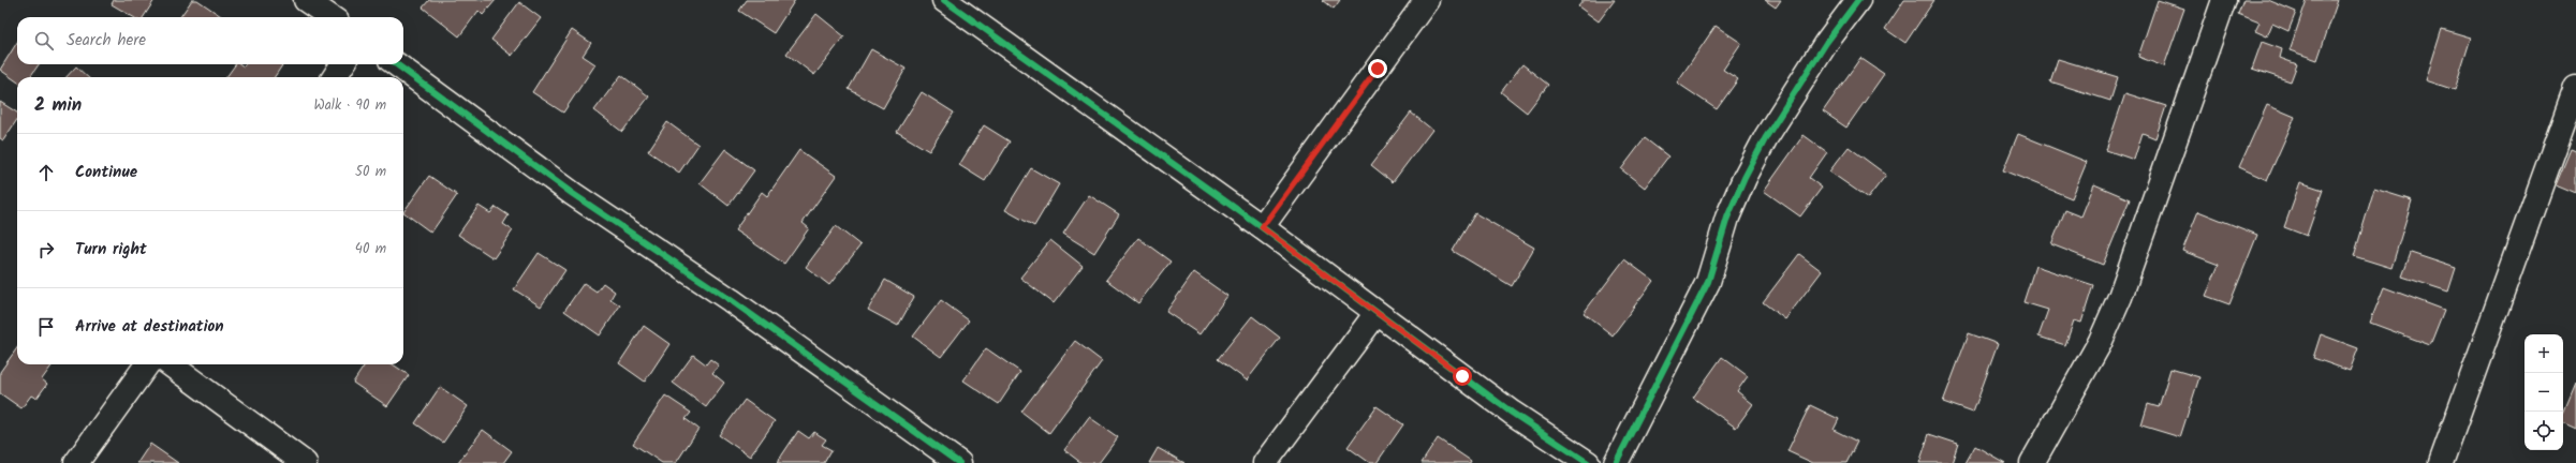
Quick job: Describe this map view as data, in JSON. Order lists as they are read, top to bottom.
{
  "page": {
    "search": "Search here",
    "heading": ["2 min", "Walk · 90 m"],
    "list": [
      ["Continue", "50 m"],
      ["Turn right", "40 m"],
      "Arrive at destination"
    ],
    "map_buttons": ["+", "−"]
  }
}
